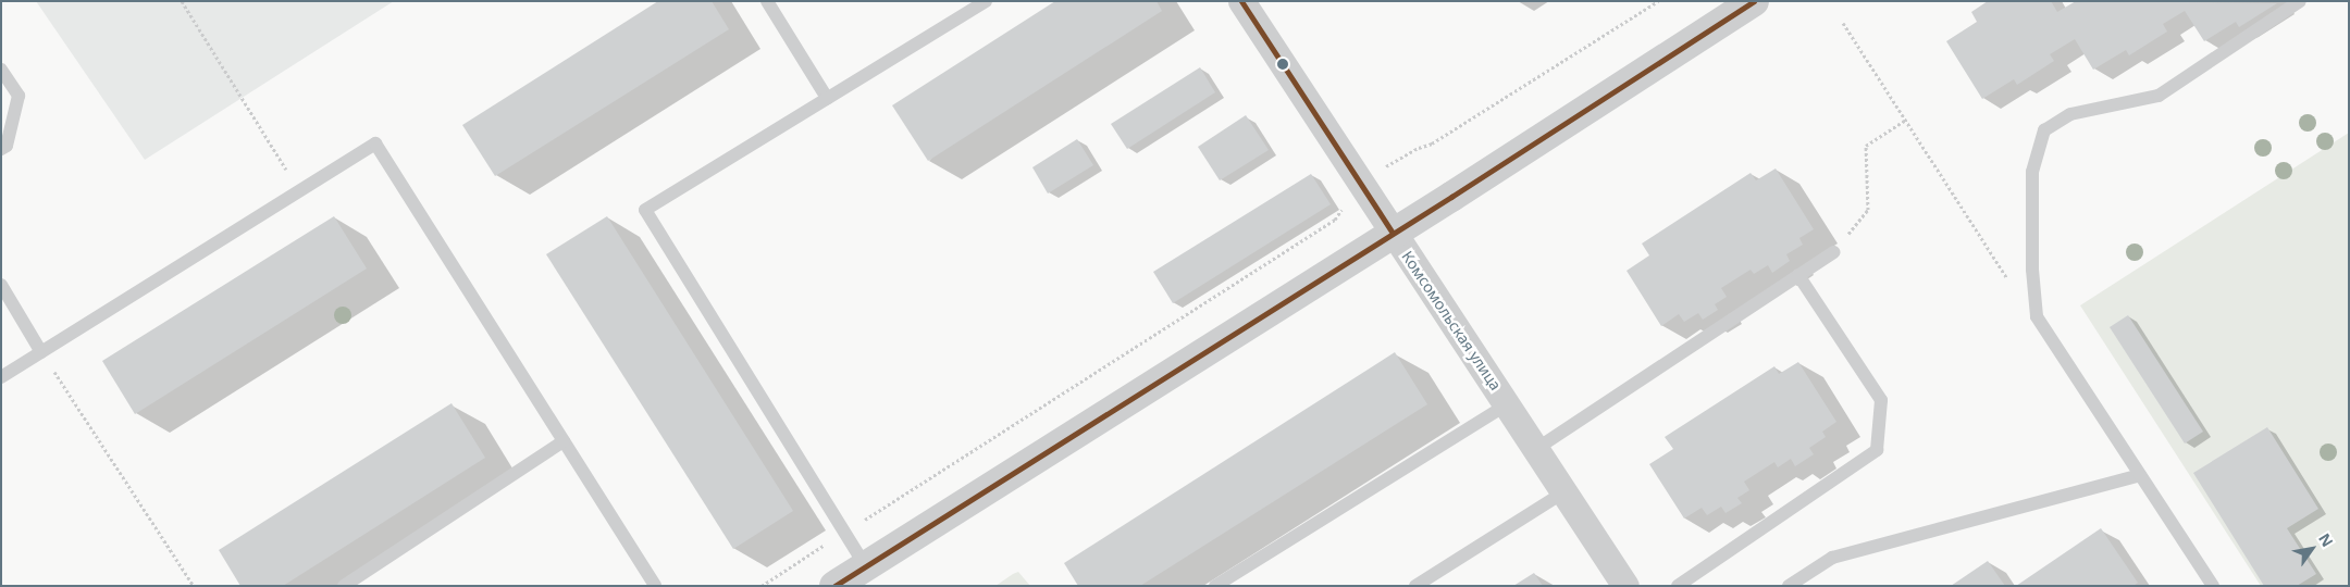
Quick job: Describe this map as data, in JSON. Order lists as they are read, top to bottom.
{
  "streets": {
    "street": ["Комсомольская улица"]
  },
  "north": "top right"
}
